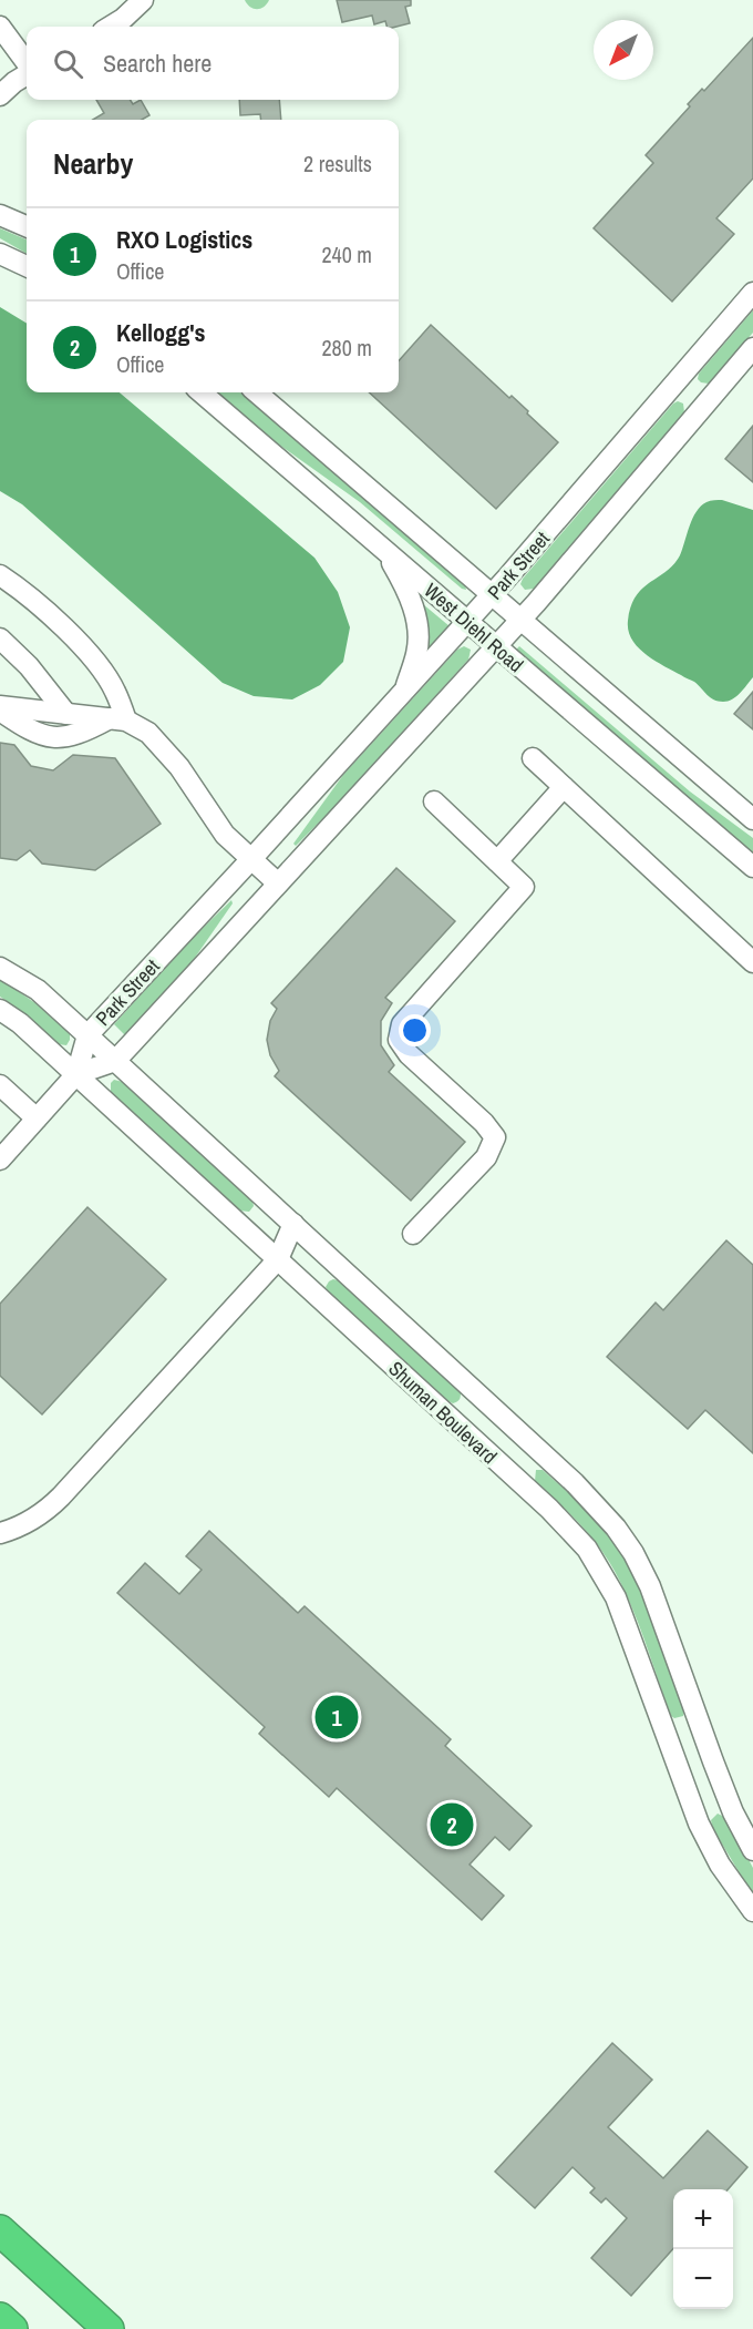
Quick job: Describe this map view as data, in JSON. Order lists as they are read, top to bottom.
{
  "streets": {
    "street": ["Park Street", "West Diehl Road", "Shuman Boulevard"]
  },
  "crossings": [
    ["Park Street", "West Diehl Road"],
    ["Park Street", "Shuman Boulevard"]
  ],
  "north": "bottom left",
  "page": {
    "search": "Search here",
    "heading": ["Nearby", "2 results"],
    "list": [
      {
        "mark": "1",
        "name": "RXO Logistics",
        "note": "Office",
        "value": "240 m"
      },
      {
        "mark": "2",
        "name": "Kellogg's",
        "note": "Office",
        "value": "280 m"
      }
    ],
    "pins": ["1", "2"],
    "map_buttons": ["+", "−"]
  }
}
